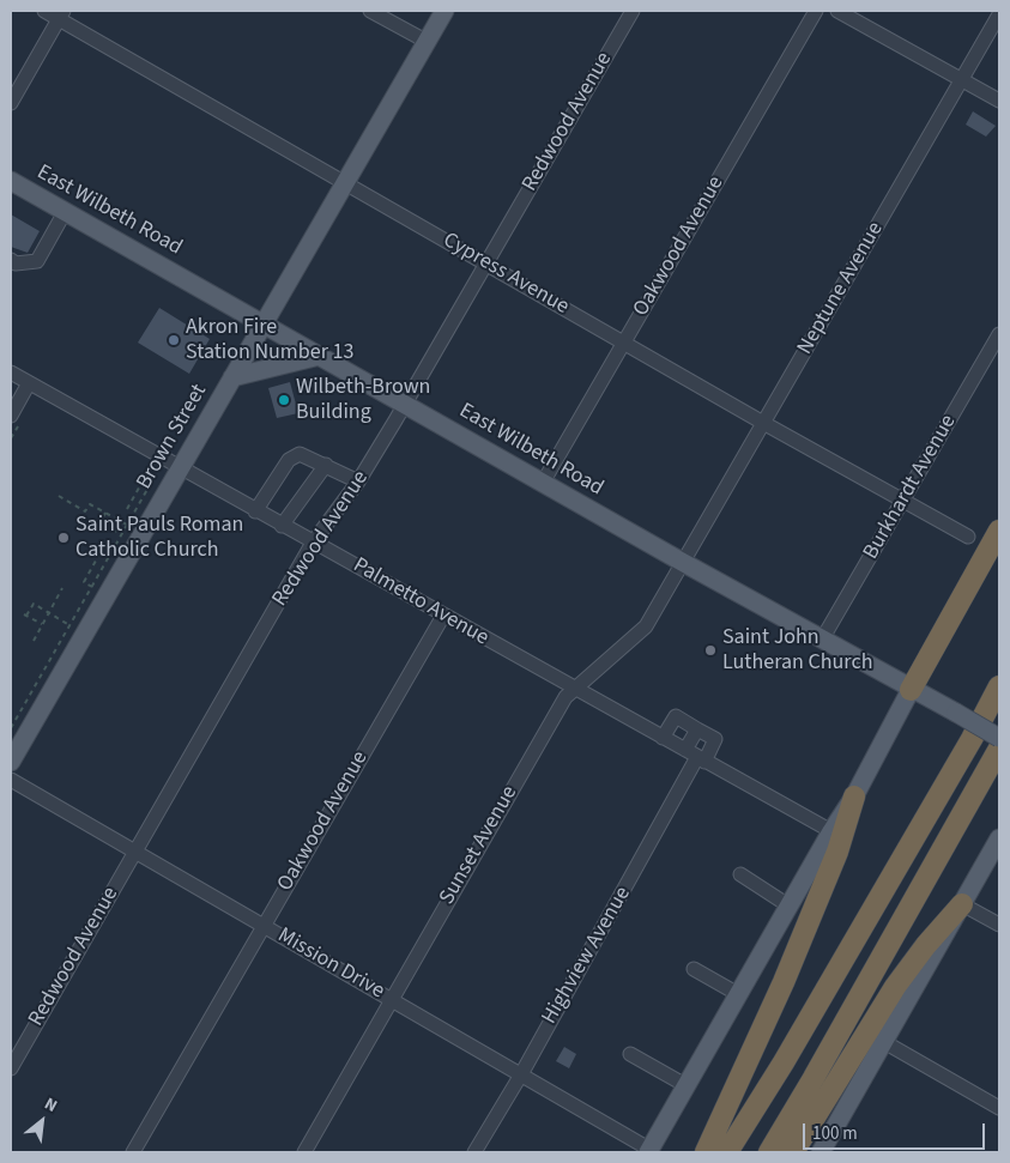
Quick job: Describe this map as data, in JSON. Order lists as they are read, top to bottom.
{
  "streets": {
    "main road": ["East Wilbeth Road", "Brown Street"],
    "street": [
      "Redwood Avenue",
      "Oakwood Avenue",
      "Cypress Avenue",
      "Neptune Avenue",
      "Burkhardt Avenue",
      "Palmetto Avenue",
      "Sunset Avenue",
      "Highview Avenue",
      "Mission Drive"
    ]
  },
  "crossings": [
    ["Redwood Avenue", "East Wilbeth Road"],
    ["Redwood Avenue", "Cypress Avenue"],
    ["Redwood Avenue", "Palmetto Avenue"],
    ["Redwood Avenue", "Mission Drive"],
    ["East Wilbeth Road", "Oakwood Avenue"],
    ["East Wilbeth Road", "Neptune Avenue"],
    ["East Wilbeth Road", "Brown Street"],
    ["East Wilbeth Road", "Burkhardt Avenue"],
    ["East Wilbeth Road", "Sunset Avenue"],
    ["Oakwood Avenue", "Cypress Avenue"],
    ["Oakwood Avenue", "Palmetto Avenue"],
    ["Oakwood Avenue", "Mission Drive"],
    ["Cypress Avenue", "Neptune Avenue"],
    ["Cypress Avenue", "Brown Street"],
    ["Cypress Avenue", "Burkhardt Avenue"],
    ["Neptune Avenue", "Sunset Avenue"],
    ["Brown Street", "Palmetto Avenue"],
    ["Palmetto Avenue", "Sunset Avenue"],
    ["Palmetto Avenue", "Highview Avenue"],
    ["Sunset Avenue", "Mission Drive"],
    ["Highview Avenue", "Mission Drive"]
  ],
  "places": [
    "Akron Fire Station Number 13",
    "Wilbeth-Brown Building",
    "Saint Pauls Roman Catholic Church",
    "Saint John Lutheran Church"
  ],
  "scale_bar": "100 m",
  "north": "top right"
}
